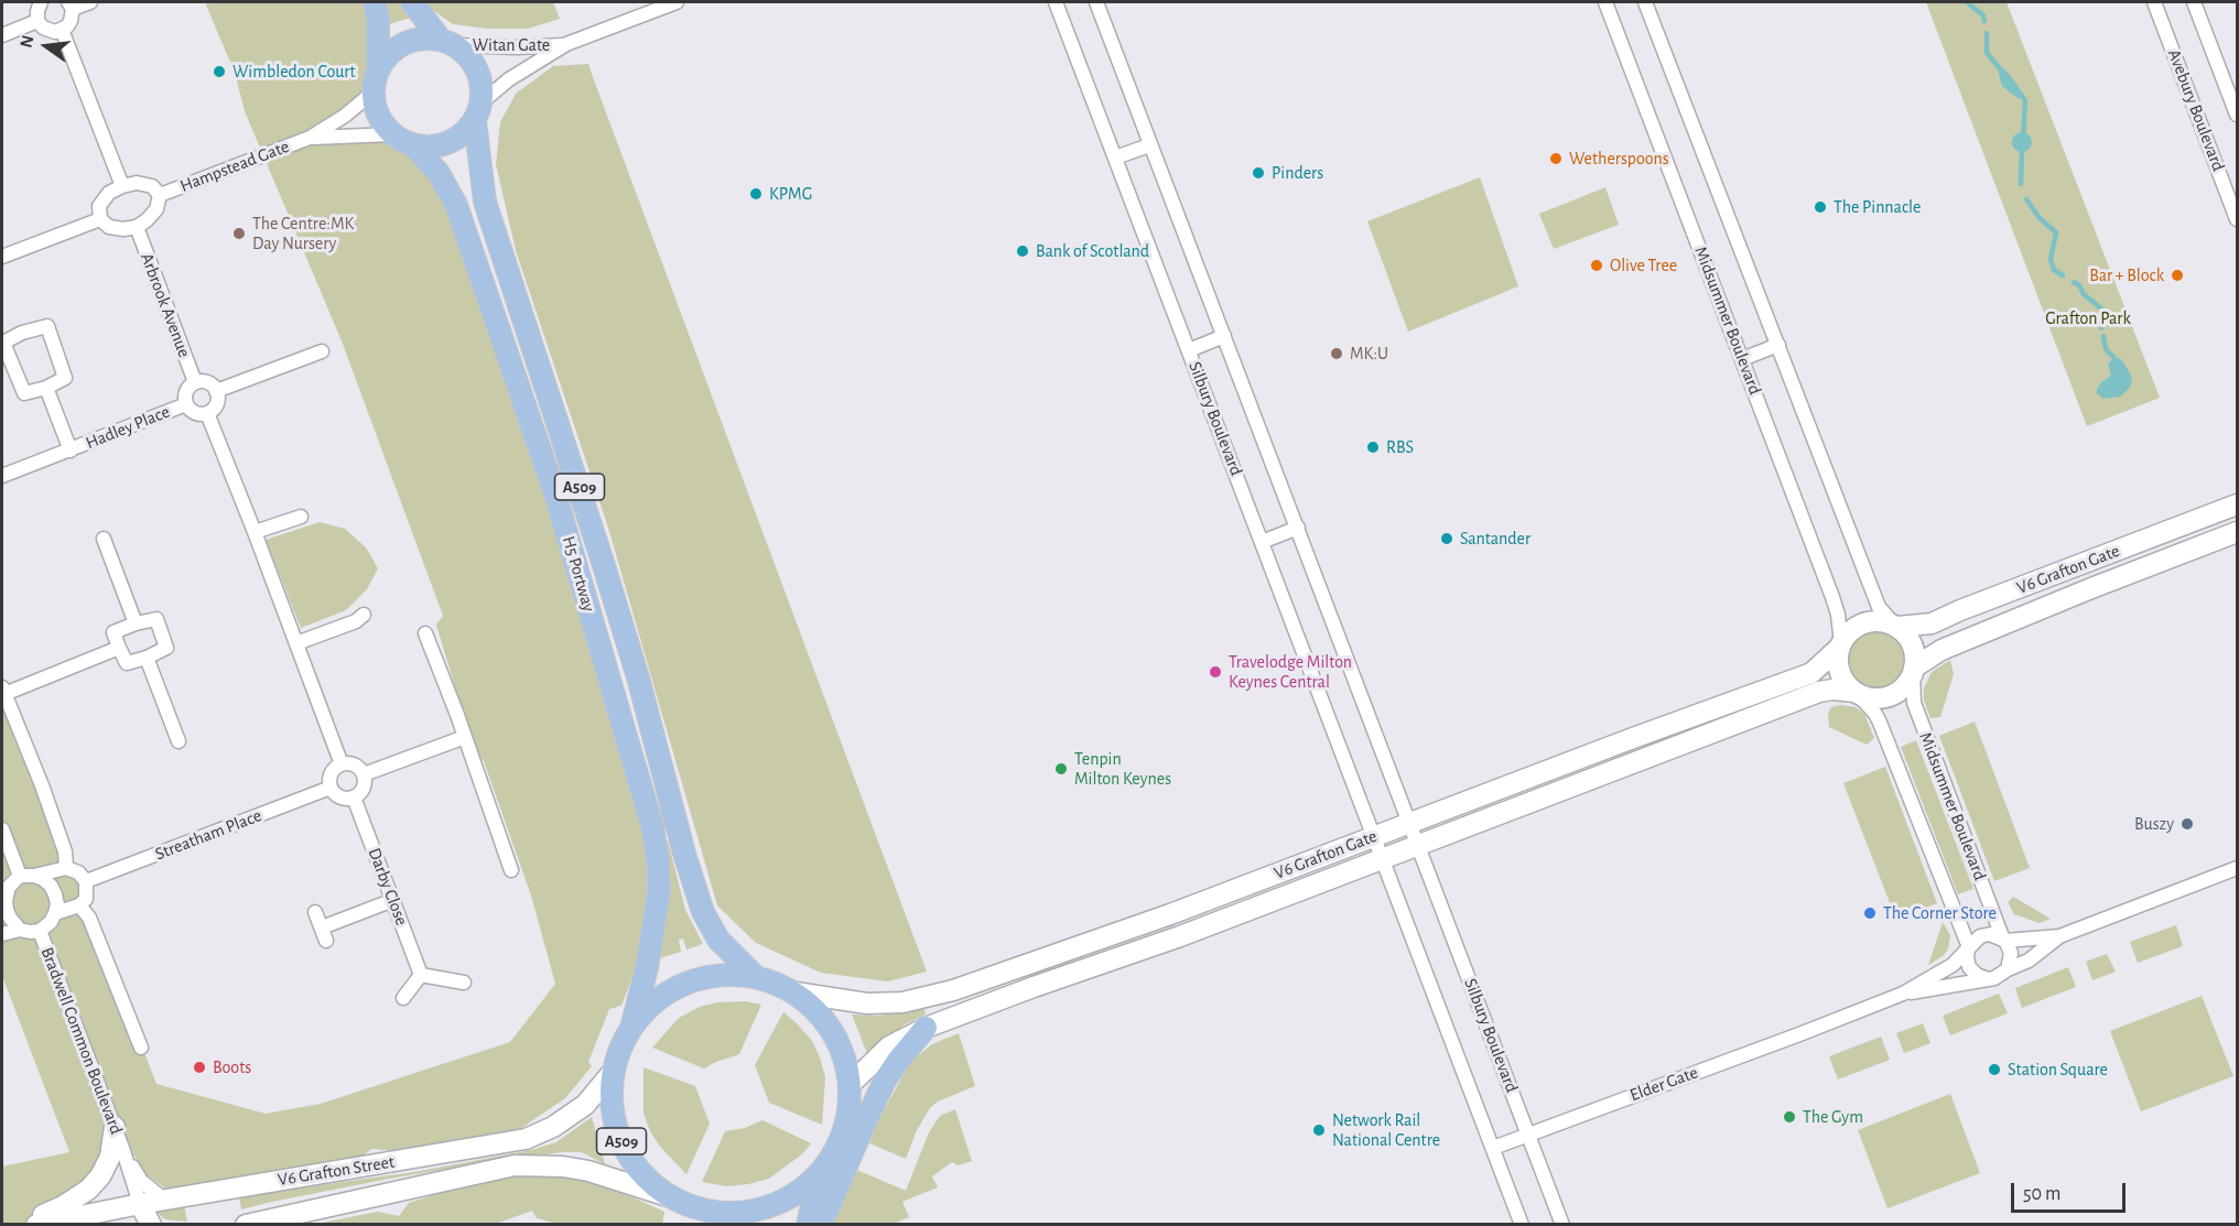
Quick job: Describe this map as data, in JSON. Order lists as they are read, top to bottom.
{
  "streets": {
    "main road": ["A509", "H5 Portway"],
    "street": [
      "Witan Gate",
      "Avebury Boulevard",
      "Hampstead Gate",
      "Arbrook Avenue",
      "Midsummer Boulevard",
      "Silbury Boulevard",
      "Hadley Place",
      "V6 Grafton Gate",
      "Streatham Place",
      "Darby Close",
      "Bradwell Common Boulevard",
      "Elder Gate",
      "V6 Grafton Street"
    ]
  },
  "crossings": [
    ["Witan Gate", "Hampstead Gate"],
    ["Witan Gate", "H5 Portway"],
    ["Hampstead Gate", "Arbrook Avenue"],
    ["Hampstead Gate", "H5 Portway"],
    ["Arbrook Avenue", "Hadley Place"],
    ["Midsummer Boulevard", "V6 Grafton Gate"],
    ["Silbury Boulevard", "V6 Grafton Gate"],
    ["Silbury Boulevard", "Elder Gate"],
    ["A509", "V6 Grafton Gate"],
    ["A509", "H5 Portway"],
    ["A509", "V6 Grafton Street"],
    ["Streatham Place", "Darby Close"],
    ["Bradwell Common Boulevard", "V6 Grafton Street"]
  ],
  "parks": ["Grafton Park"],
  "places": [
    "Wimbledon Court",
    "Wetherspoons",
    "Pinders",
    "KPMG",
    "The Pinnacle",
    "The Centre:MK Day Nursery",
    "Bank of Scotland",
    "Olive Tree",
    "Bar + Block",
    "MK:U",
    "RBS",
    "Santander",
    "Travelodge Milton Keynes Central",
    "Tenpin Milton Keynes",
    "Buszy",
    "The Corner Store",
    "Boots",
    "Station Square",
    "The Gym",
    "Network Rail National Centre"
  ],
  "scale_bar": "50 m",
  "north": "left"
}
